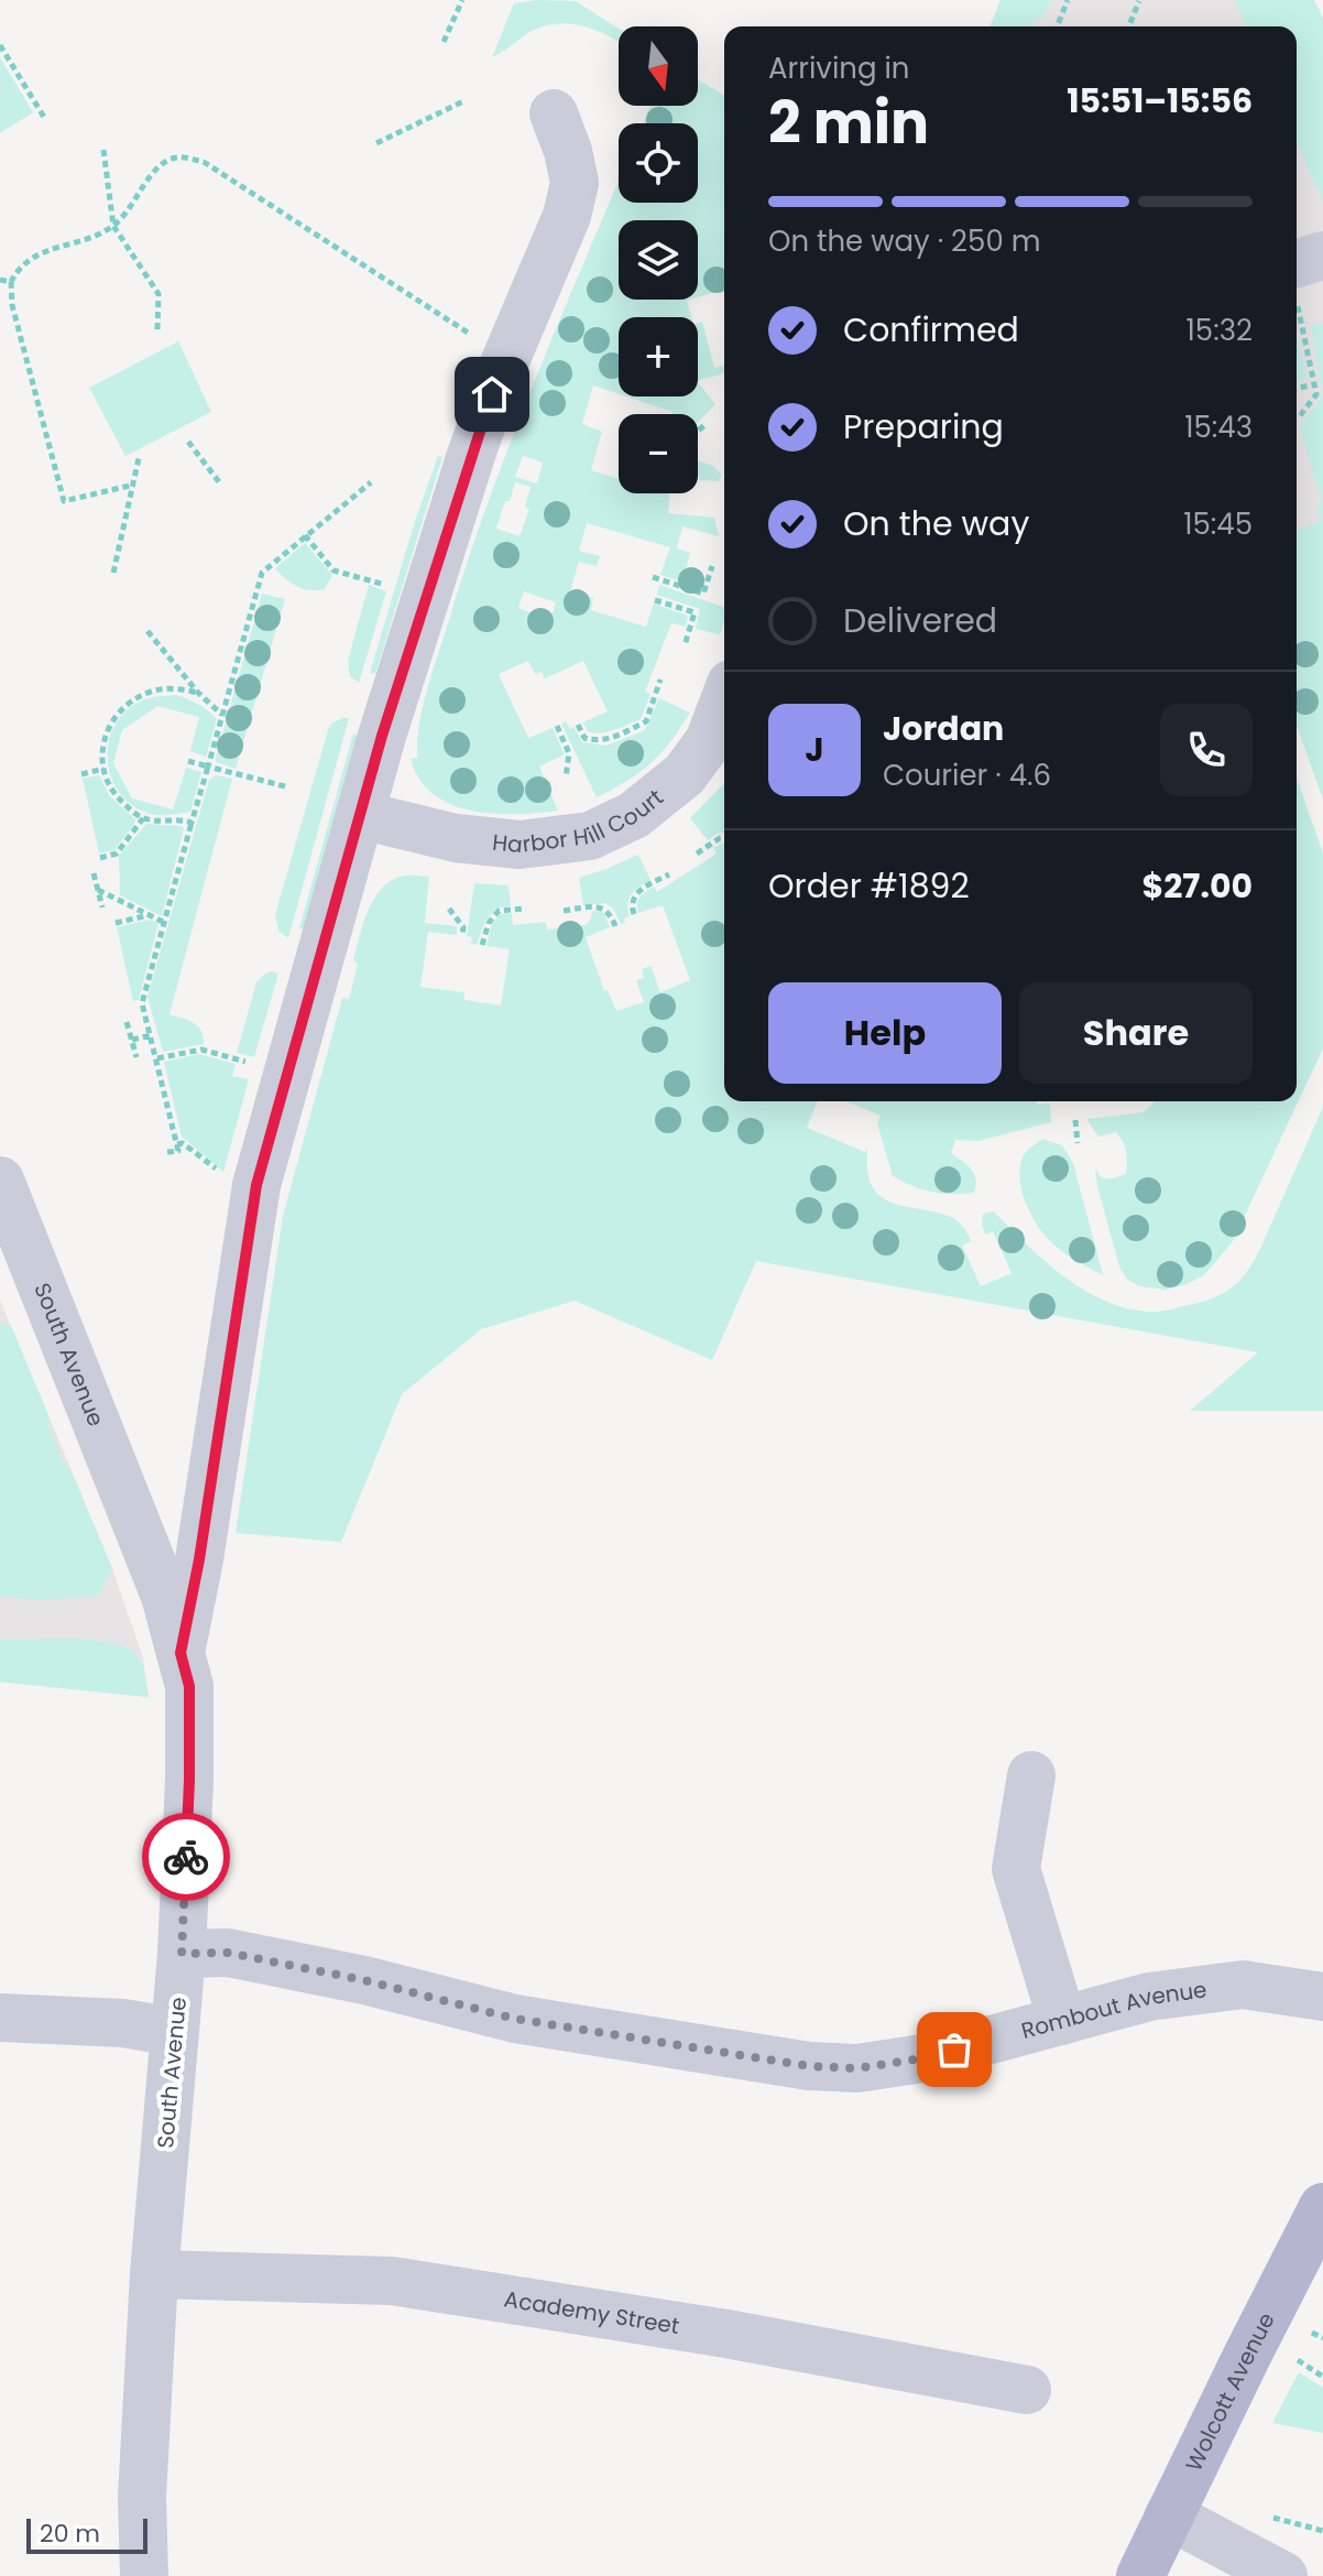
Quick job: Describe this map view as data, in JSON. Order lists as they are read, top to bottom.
{
  "streets": {
    "main road": ["Wolcott Avenue"],
    "street": [
      "Harbor Hill Court",
      "South Avenue",
      "Rombout Avenue",
      "Academy Street"
    ]
  },
  "crossings": [
    ["South Avenue", "Rombout Avenue"],
    ["South Avenue", "Academy Street"]
  ],
  "scale_bar": "20 m",
  "north": "bottom",
  "page": {
    "map_buttons": ["+", "−"],
    "heading": ["2 min", "Arriving in", "15:51–15:56"],
    "panel": [
      "Jordan",
      "Courier · 4.6",
      "Order #1892",
      "$27.00"
    ],
    "bar": "On the way · 250 m",
    "list": [
      ["Confirmed", "15:32"],
      ["Preparing", "15:43"],
      ["On the way", "15:45"],
      "Delivered"
    ],
    "round": "J",
    "buttons": ["Help", "Share"],
    "scale": "20 m"
  }
}
